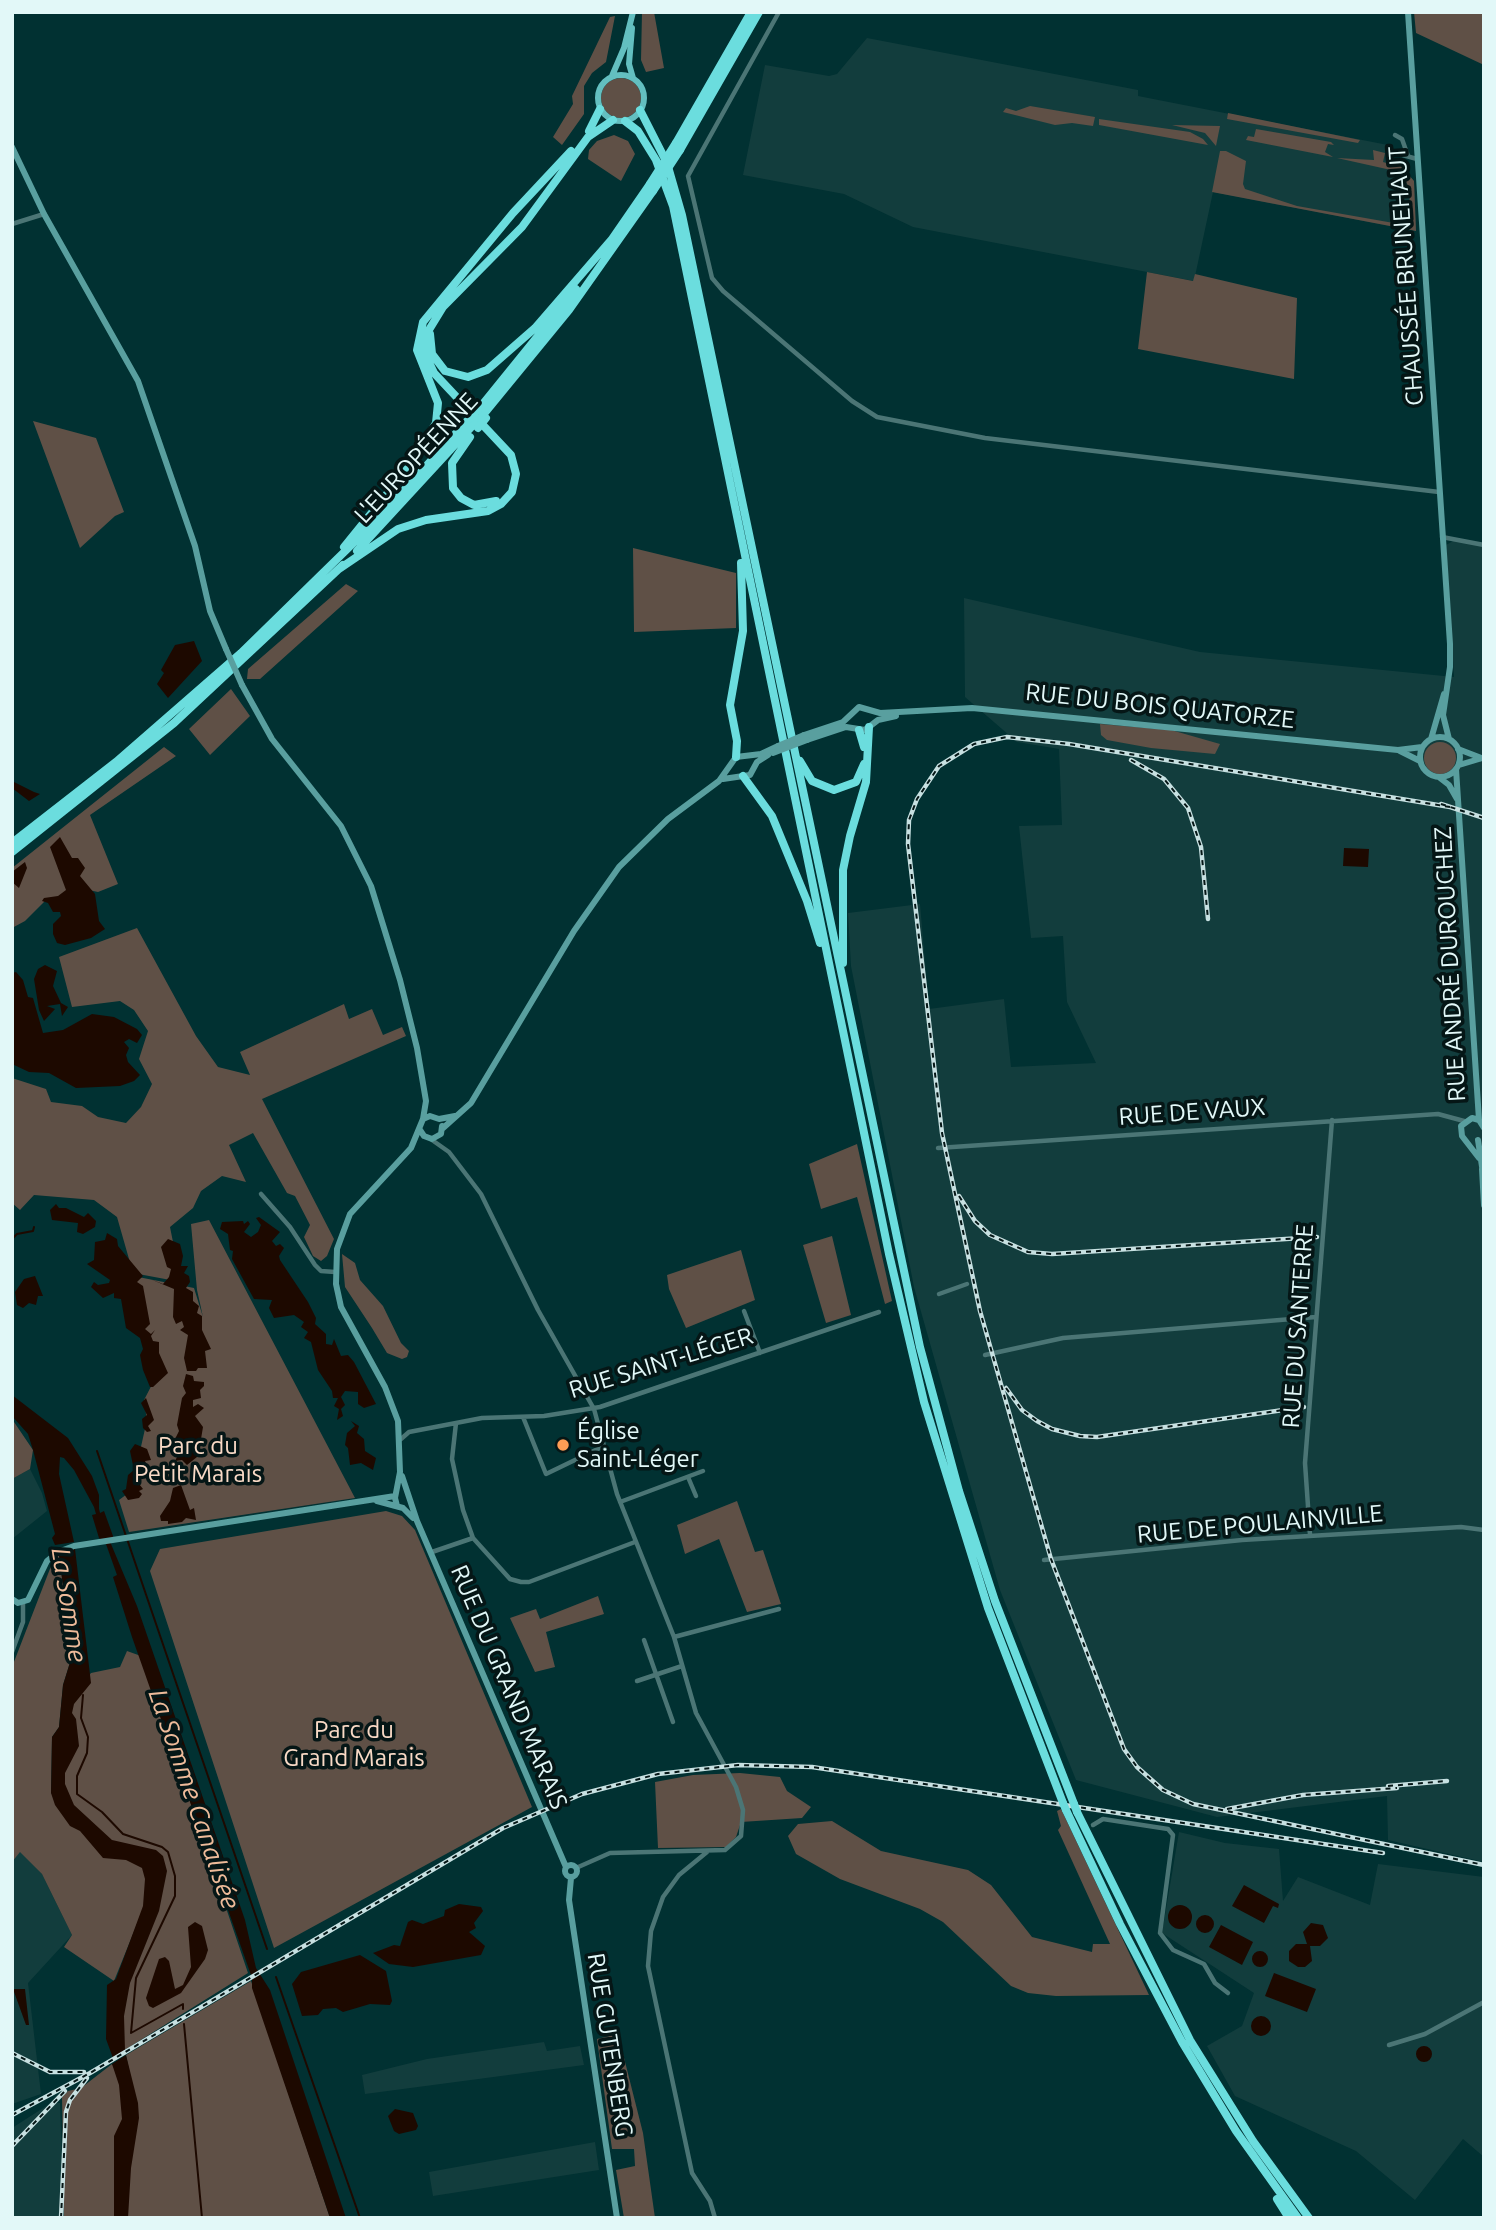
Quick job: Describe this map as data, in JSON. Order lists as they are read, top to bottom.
{
  "streets": {
    "highway": ["L'EUROPÉENNE"],
    "main road": [
      "CHAUSSÉE BRUNEHAUT",
      "RUE DU BOIS QUATORZE",
      "RUE ANDRÉ DUROUCHEZ",
      "RUE DU GRAND MARAIS",
      "RUE GUTENBERG"
    ],
    "street": [
      "RUE DE VAUX",
      "RUE DU SANTERRE",
      "RUE SAINT-LÉGER",
      "RUE DE POULAINVILLE"
    ]
  },
  "crossings": [
    ["RUE DU BOIS QUATORZE", "RUE ANDRÉ DUROUCHEZ"],
    ["RUE ANDRÉ DUROUCHEZ", "RUE DE VAUX"],
    ["RUE DE VAUX", "RUE DU SANTERRE"],
    ["RUE DU SANTERRE", "RUE DE POULAINVILLE"],
    ["RUE DU GRAND MARAIS", "RUE GUTENBERG"]
  ],
  "water": ["La Somme", "La Somme Canalisée"],
  "parks": ["Parc du Petit Marais", "Parc du Grand Marais"],
  "places": ["Église Saint-Léger"]
}
